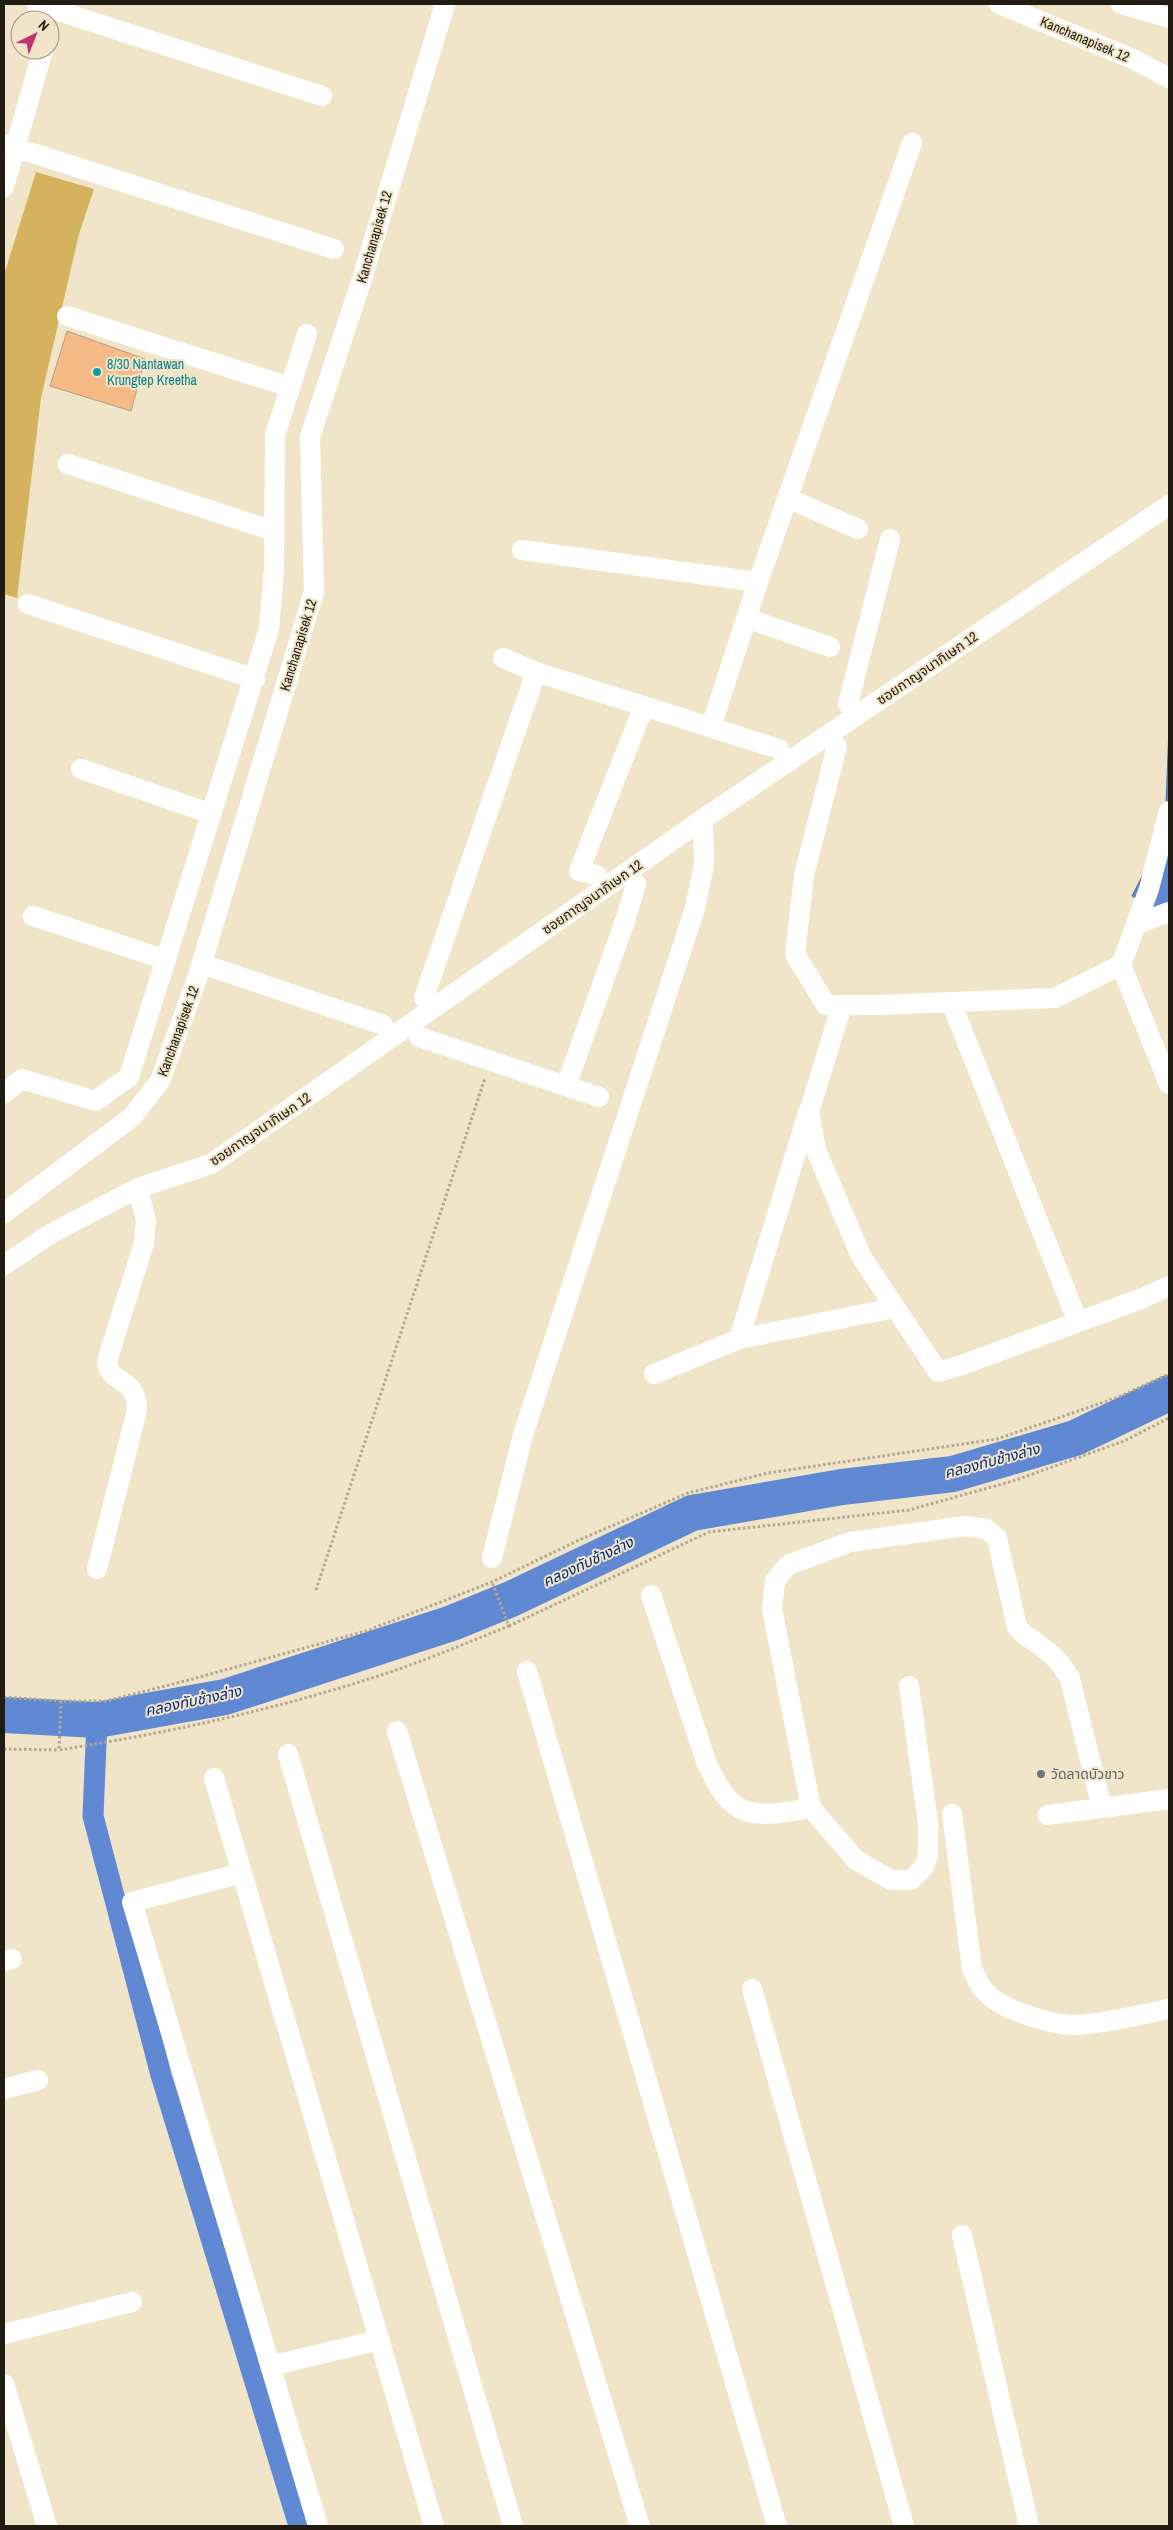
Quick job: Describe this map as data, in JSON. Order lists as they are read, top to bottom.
{
  "streets": {
    "street": ["Kanchanapisek 12", "ซอยกาญจนาภิเษก 12"]
  },
  "water": ["คลองทับช้างล่าง"],
  "places": ["8/30 Nantawan Krungtep Kreetha", "วัดลาดบัวขาว"],
  "north": "top right"
}
